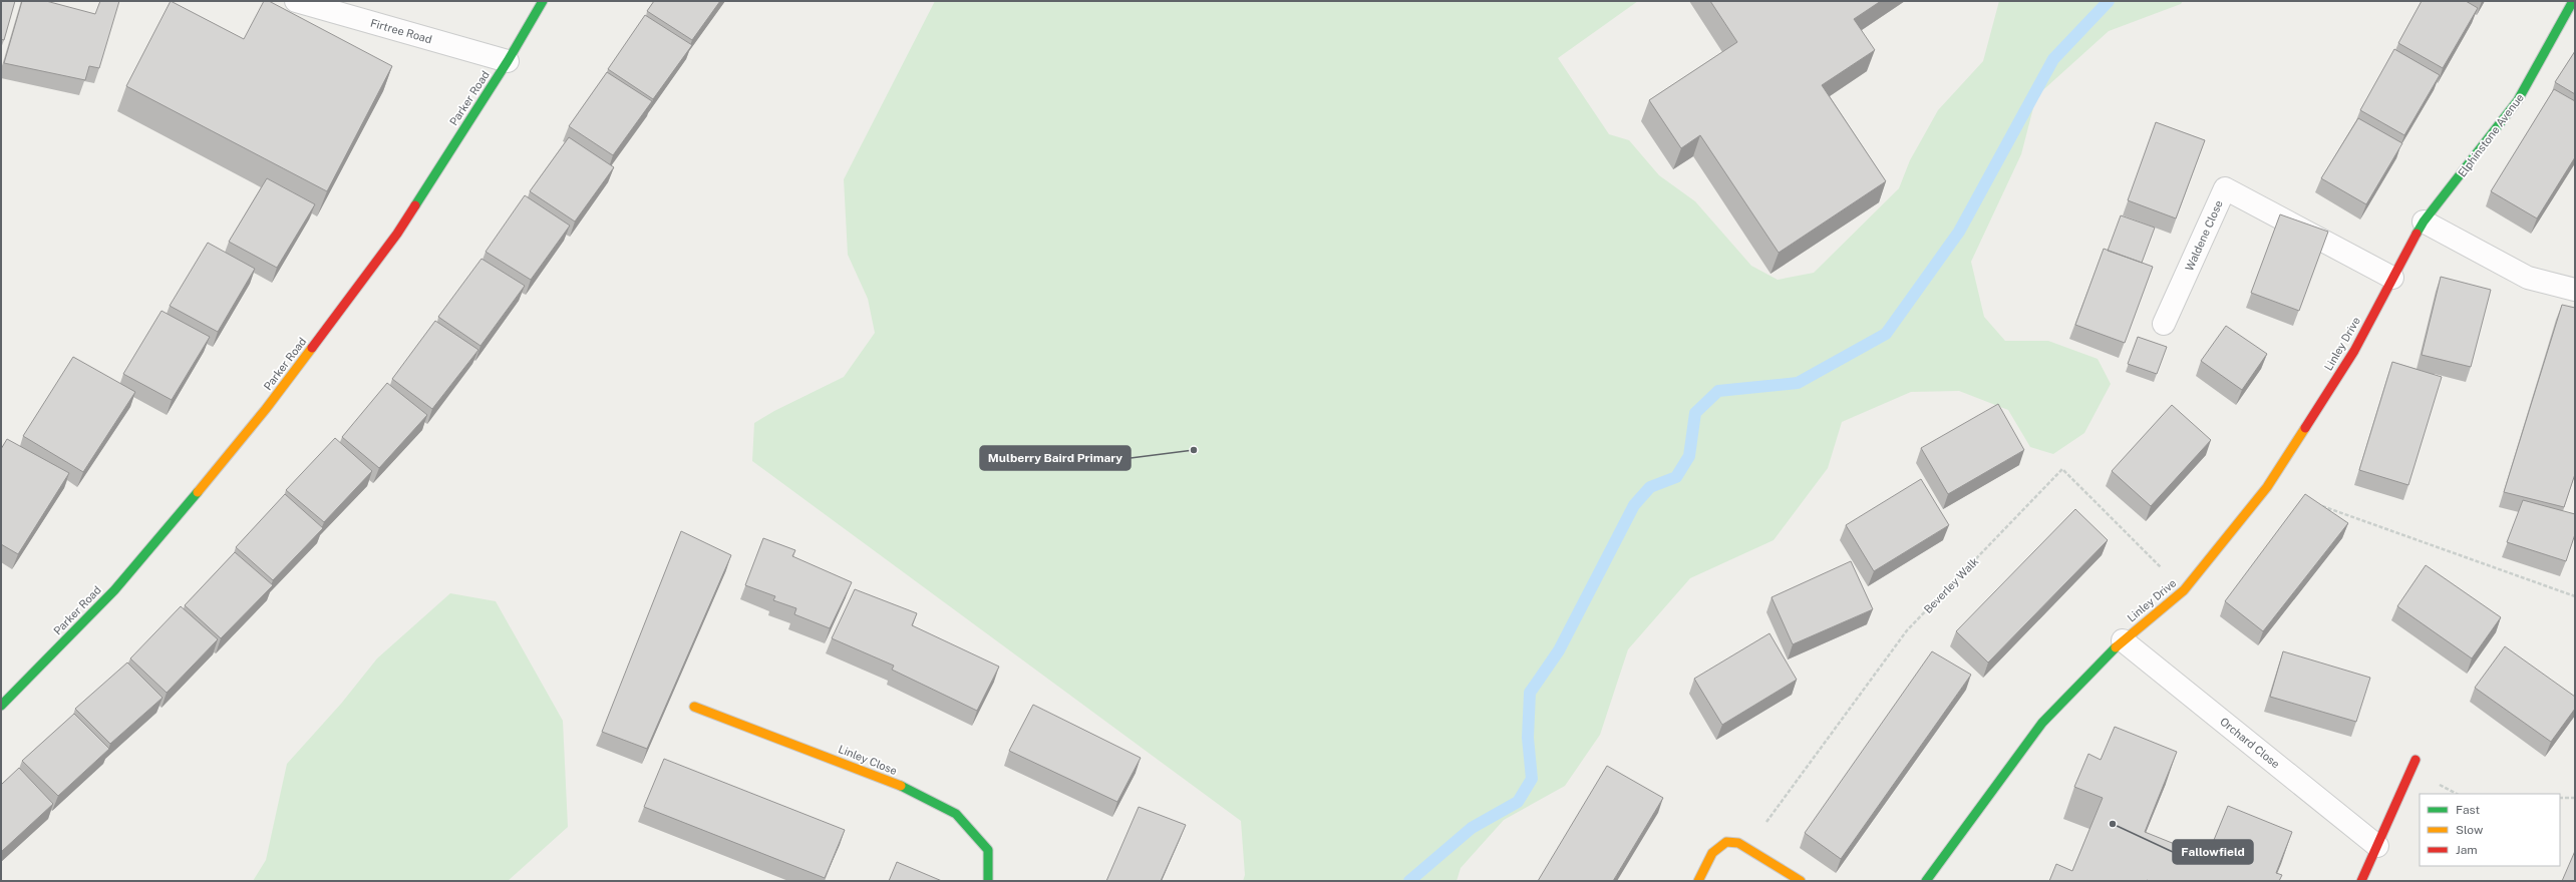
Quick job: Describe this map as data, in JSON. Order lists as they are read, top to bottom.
{
  "streets": {
    "street": [
      "Firtree Road",
      "Parker Road",
      "Elphinstone Avenue",
      "Waldene Close",
      "Linley Drive",
      "Orchard Close",
      "Linley Close"
    ],
    "path": ["Beverley Walk"]
  },
  "crossings": [
    ["Firtree Road", "Parker Road"],
    ["Elphinstone Avenue", "Waldene Close"],
    ["Elphinstone Avenue", "Linley Drive"],
    ["Waldene Close", "Linley Drive"],
    ["Linley Drive", "Beverley Walk"],
    ["Linley Drive", "Orchard Close"]
  ],
  "places": ["Mulberry Baird Primary", "Fallowfield"],
  "legend": ["Fast", "Slow", "Jam"]
}
